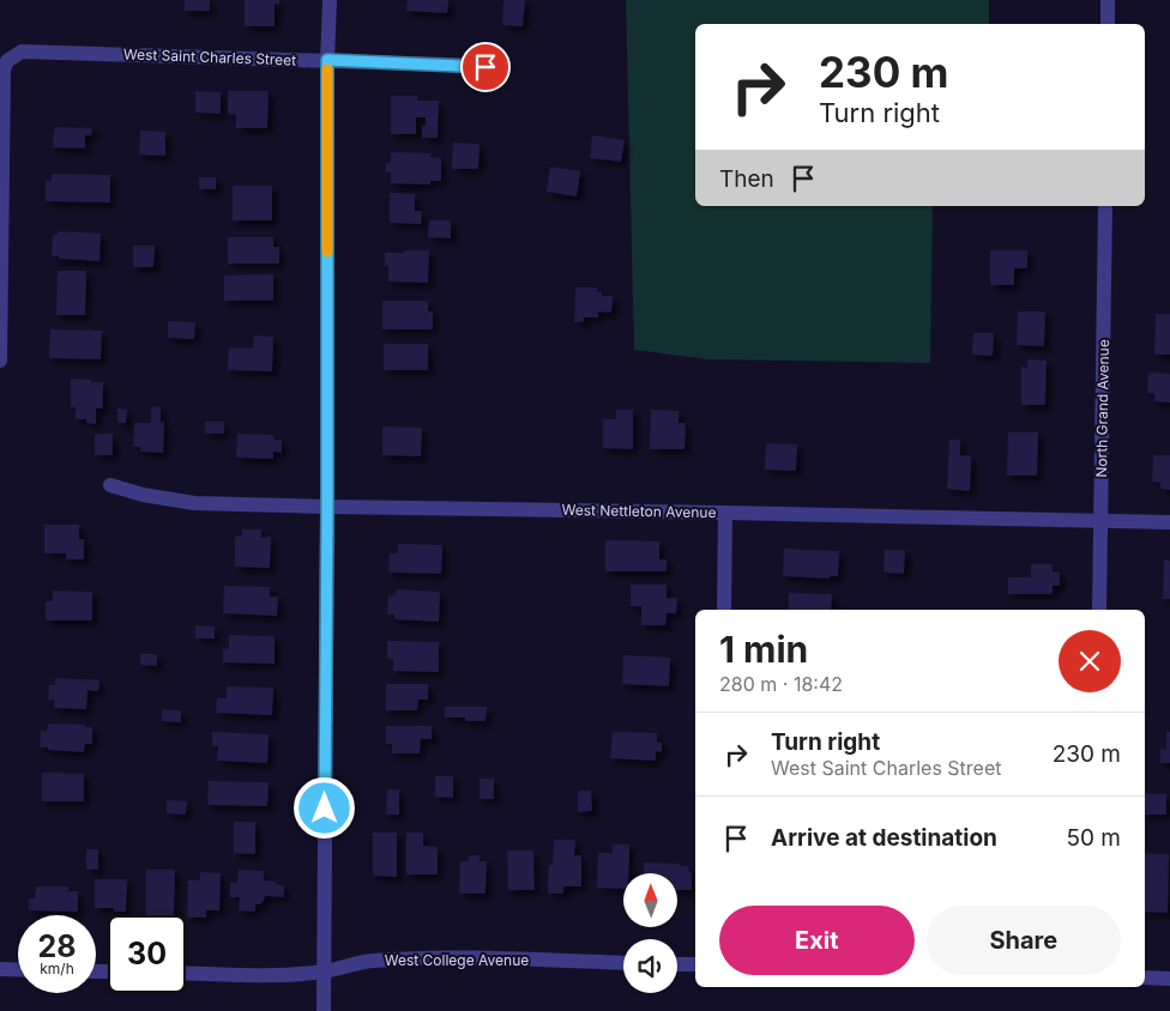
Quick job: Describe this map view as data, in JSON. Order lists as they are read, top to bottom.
{
  "streets": {
    "street": [
      "West Saint Charles Street",
      "North Grand Avenue",
      "West Nettleton Avenue",
      "West College Avenue"
    ]
  },
  "crossings": [
    ["North Grand Avenue", "West Nettleton Avenue"]
  ],
  "north": "top",
  "page": {
    "turn": ["230 m", "Turn right"],
    "then": "Then",
    "heading": ["1 min", "280 m · 18:42"],
    "list": [
      {
        "name": "Turn right",
        "note": "West Saint Charles Street",
        "value": "230 m"
      },
      {
        "name": "Arrive at destination",
        "value": "50 m"
      }
    ],
    "buttons": ["Exit", "Share"],
    "speed": "28 km/h",
    "limit": "30"
  }
}
